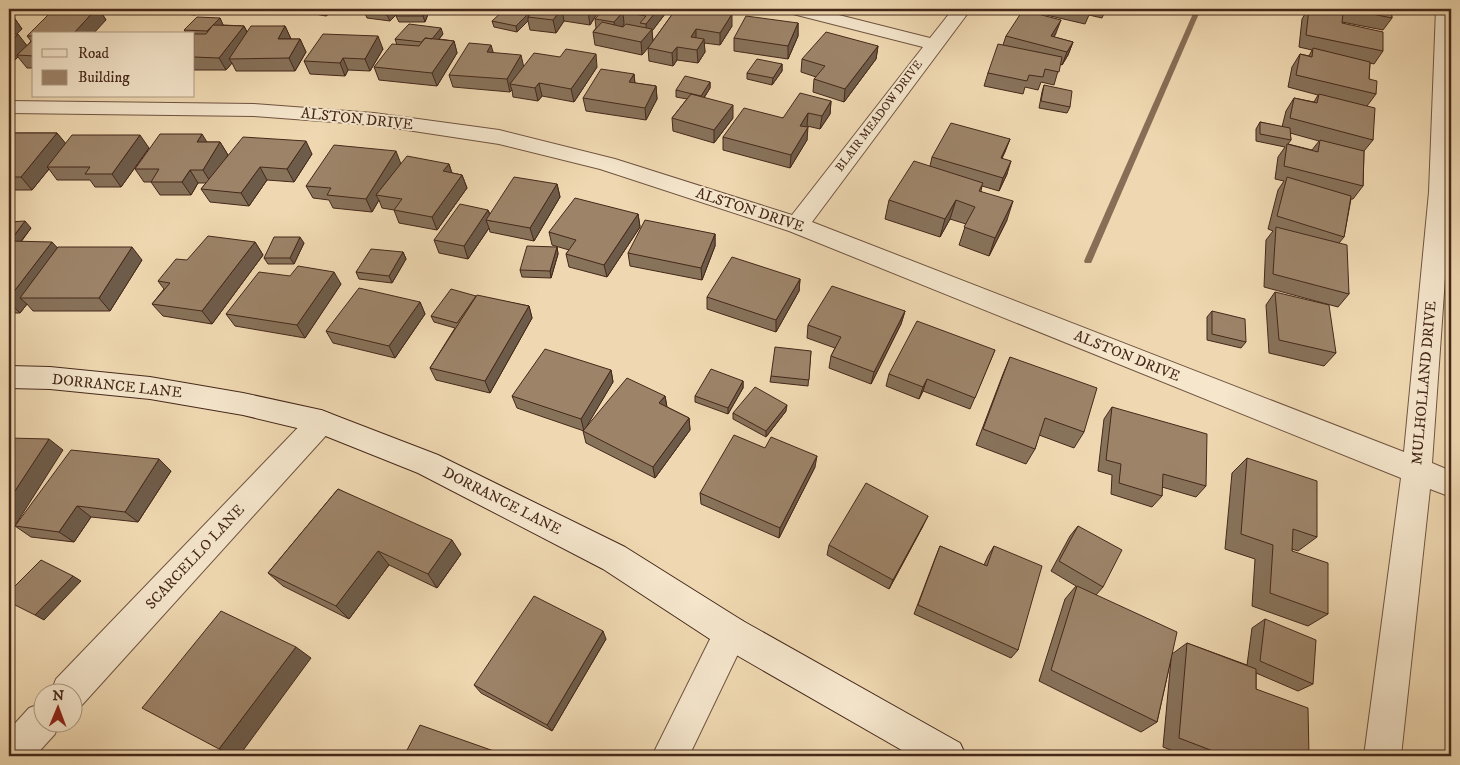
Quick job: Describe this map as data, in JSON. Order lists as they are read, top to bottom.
{
  "streets": {
    "street": [
      "BLAIR MEADOW DRIVE",
      "ALSTON DRIVE",
      "MULHOLLAND DRIVE",
      "DORRANCE LANE",
      "SCARCELLO LANE"
    ]
  },
  "crossings": [
    ["BLAIR MEADOW DRIVE", "ALSTON DRIVE"],
    ["ALSTON DRIVE", "MULHOLLAND DRIVE"],
    ["DORRANCE LANE", "SCARCELLO LANE"]
  ],
  "legend": ["Road", "Building"],
  "north": "top"
}
